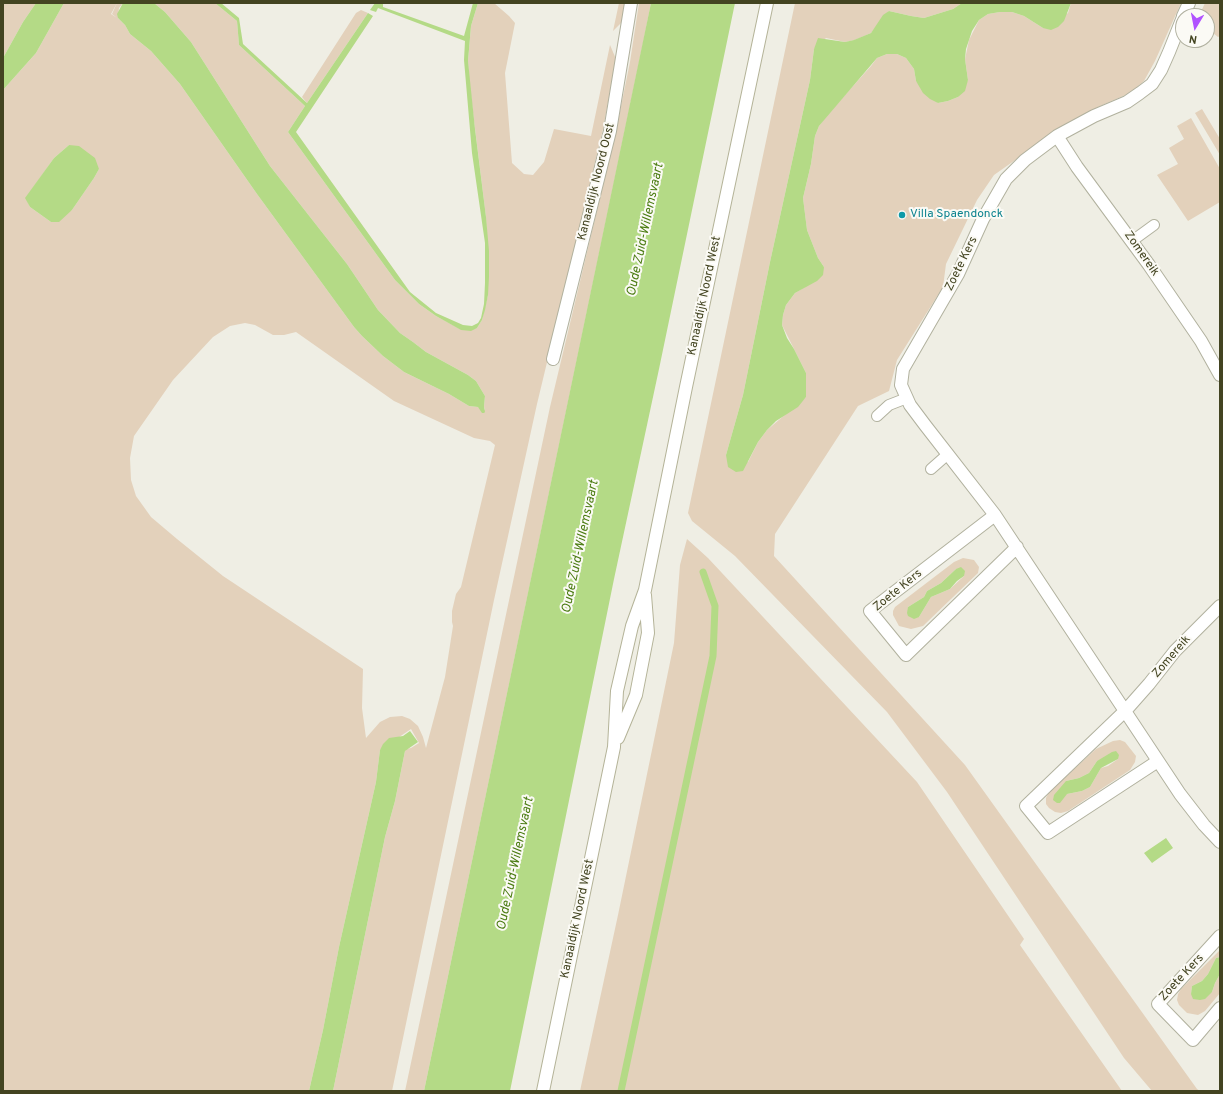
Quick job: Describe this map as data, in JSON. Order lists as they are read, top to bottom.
{
  "streets": {
    "street": [
      "Kanaaldijk Noord Oost",
      "Zomereik",
      "Zoete Kers",
      "Kanaaldijk Noord West"
    ]
  },
  "crossings": [
    ["Zomereik", "Zoete Kers"]
  ],
  "water": ["Oude Zuid-Willemsvaart"],
  "places": ["Villa Spaendonck"],
  "north": "bottom"
}
